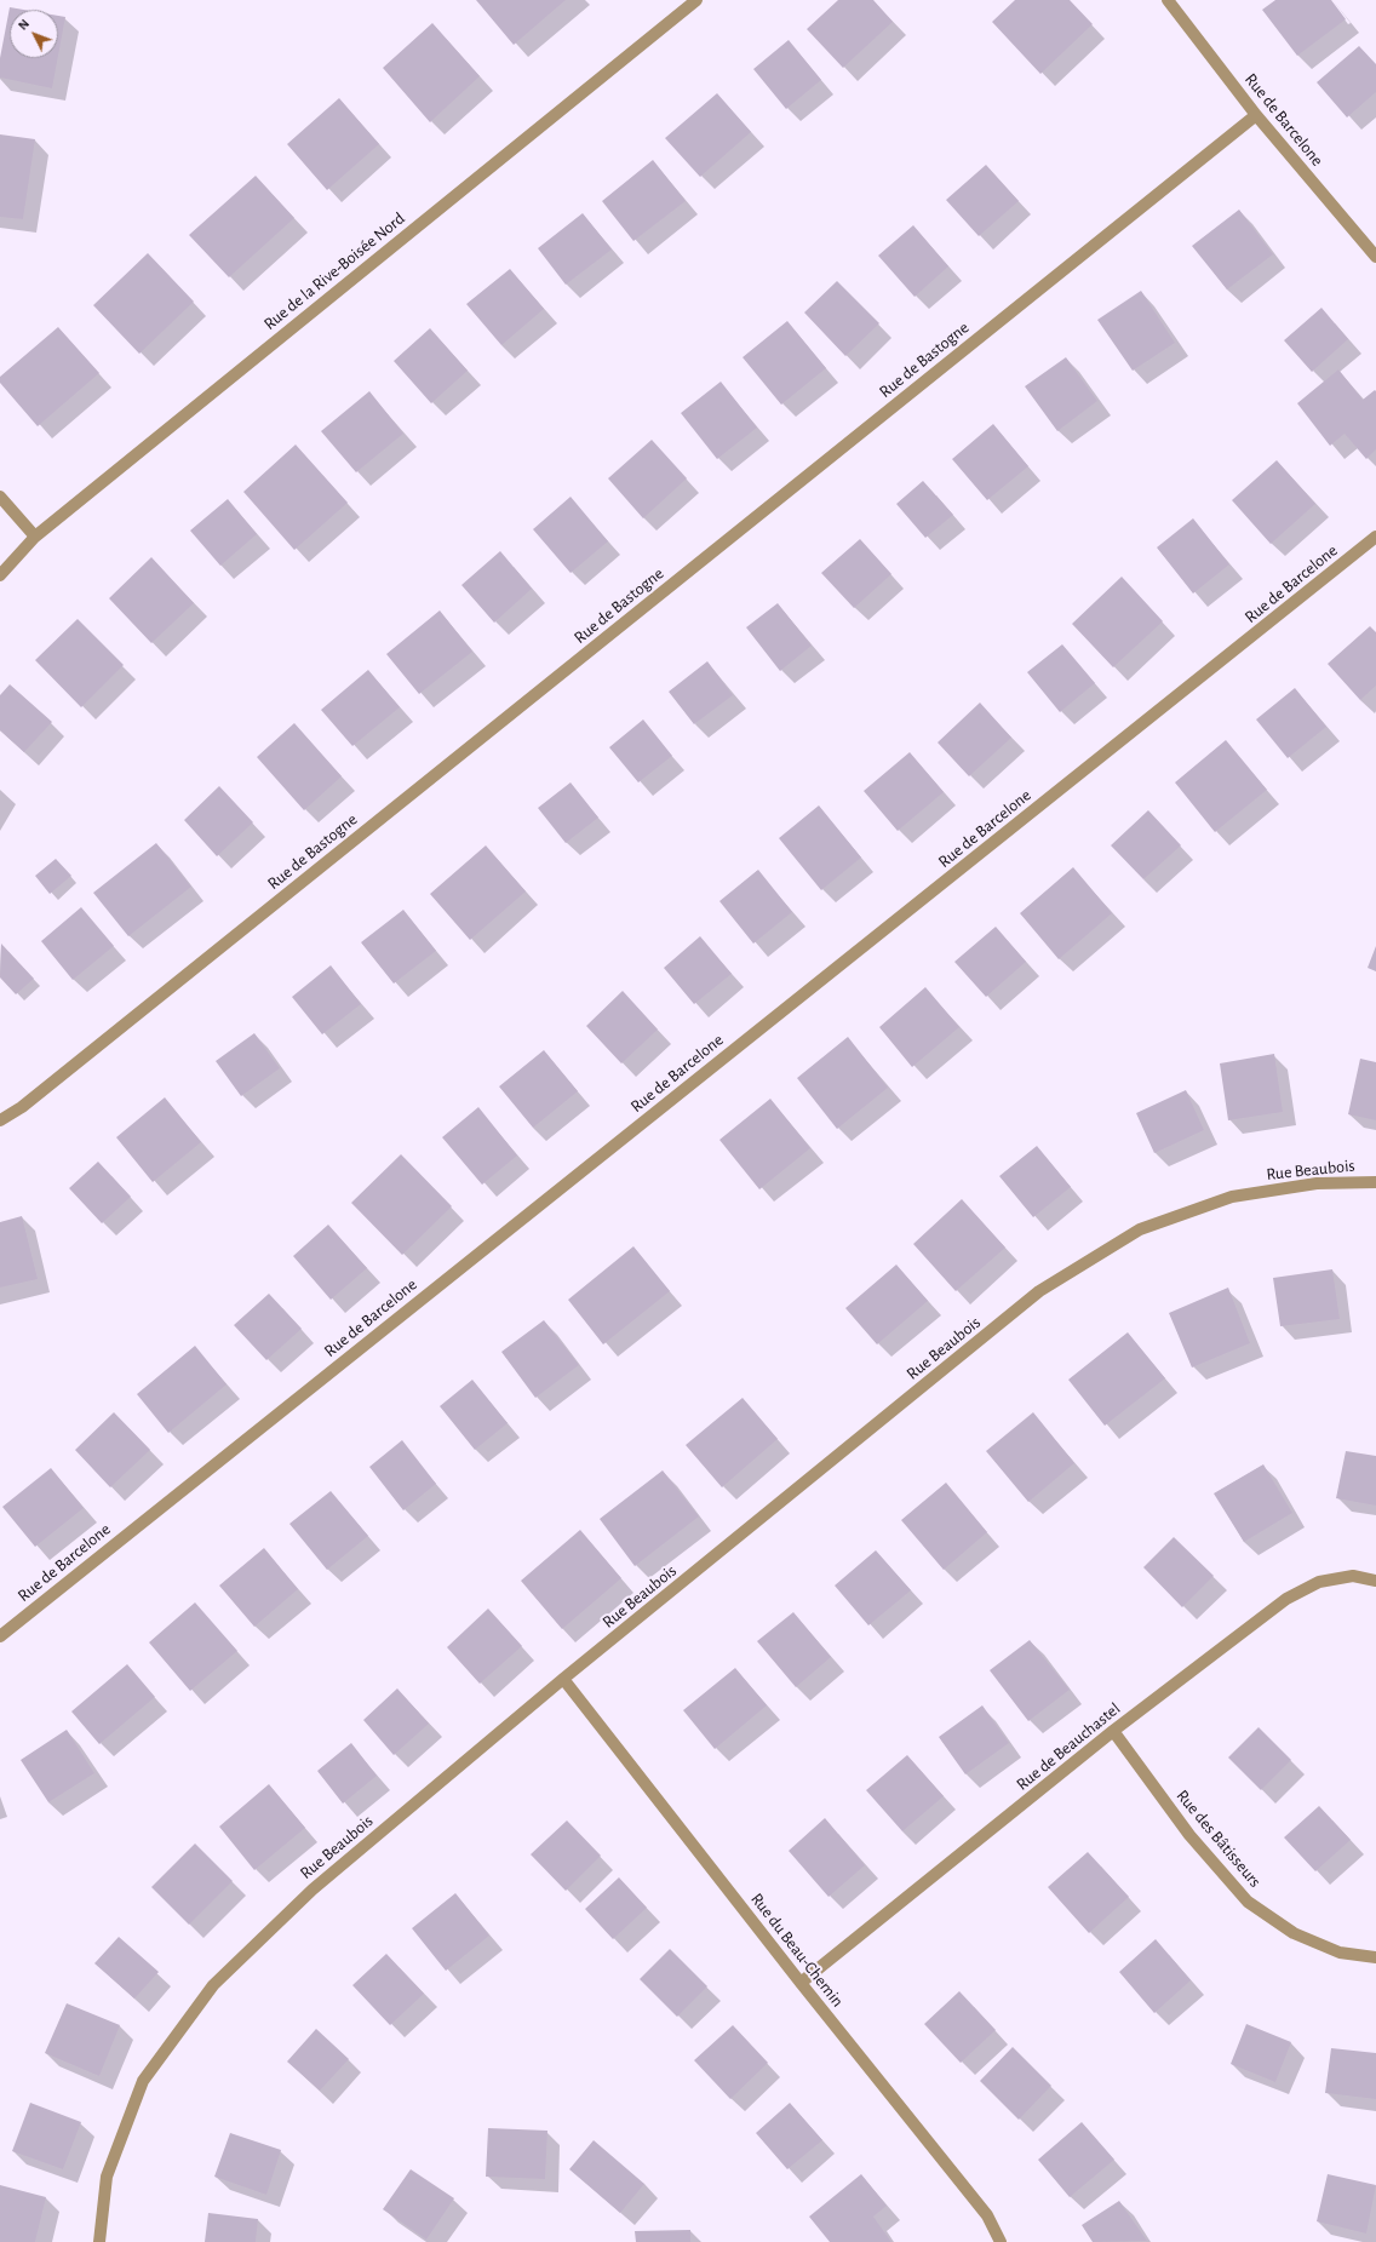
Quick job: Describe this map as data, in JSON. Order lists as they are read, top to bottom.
{
  "streets": {
    "street": [
      "Rue de Barcelone",
      "Rue de la Rive-Boisée Nord",
      "Rue de Bastogne",
      "Rue Beaubois",
      "Rue de Beauchastel",
      "Rue des Bâtisseurs",
      "Rue du Beau-Chemin"
    ]
  },
  "crossings": [
    ["Rue de Barcelone", "Rue de Bastogne"],
    ["Rue Beaubois", "Rue du Beau-Chemin"],
    ["Rue de Beauchastel", "Rue des Bâtisseurs"],
    ["Rue de Beauchastel", "Rue du Beau-Chemin"]
  ],
  "north": "top left"
}
